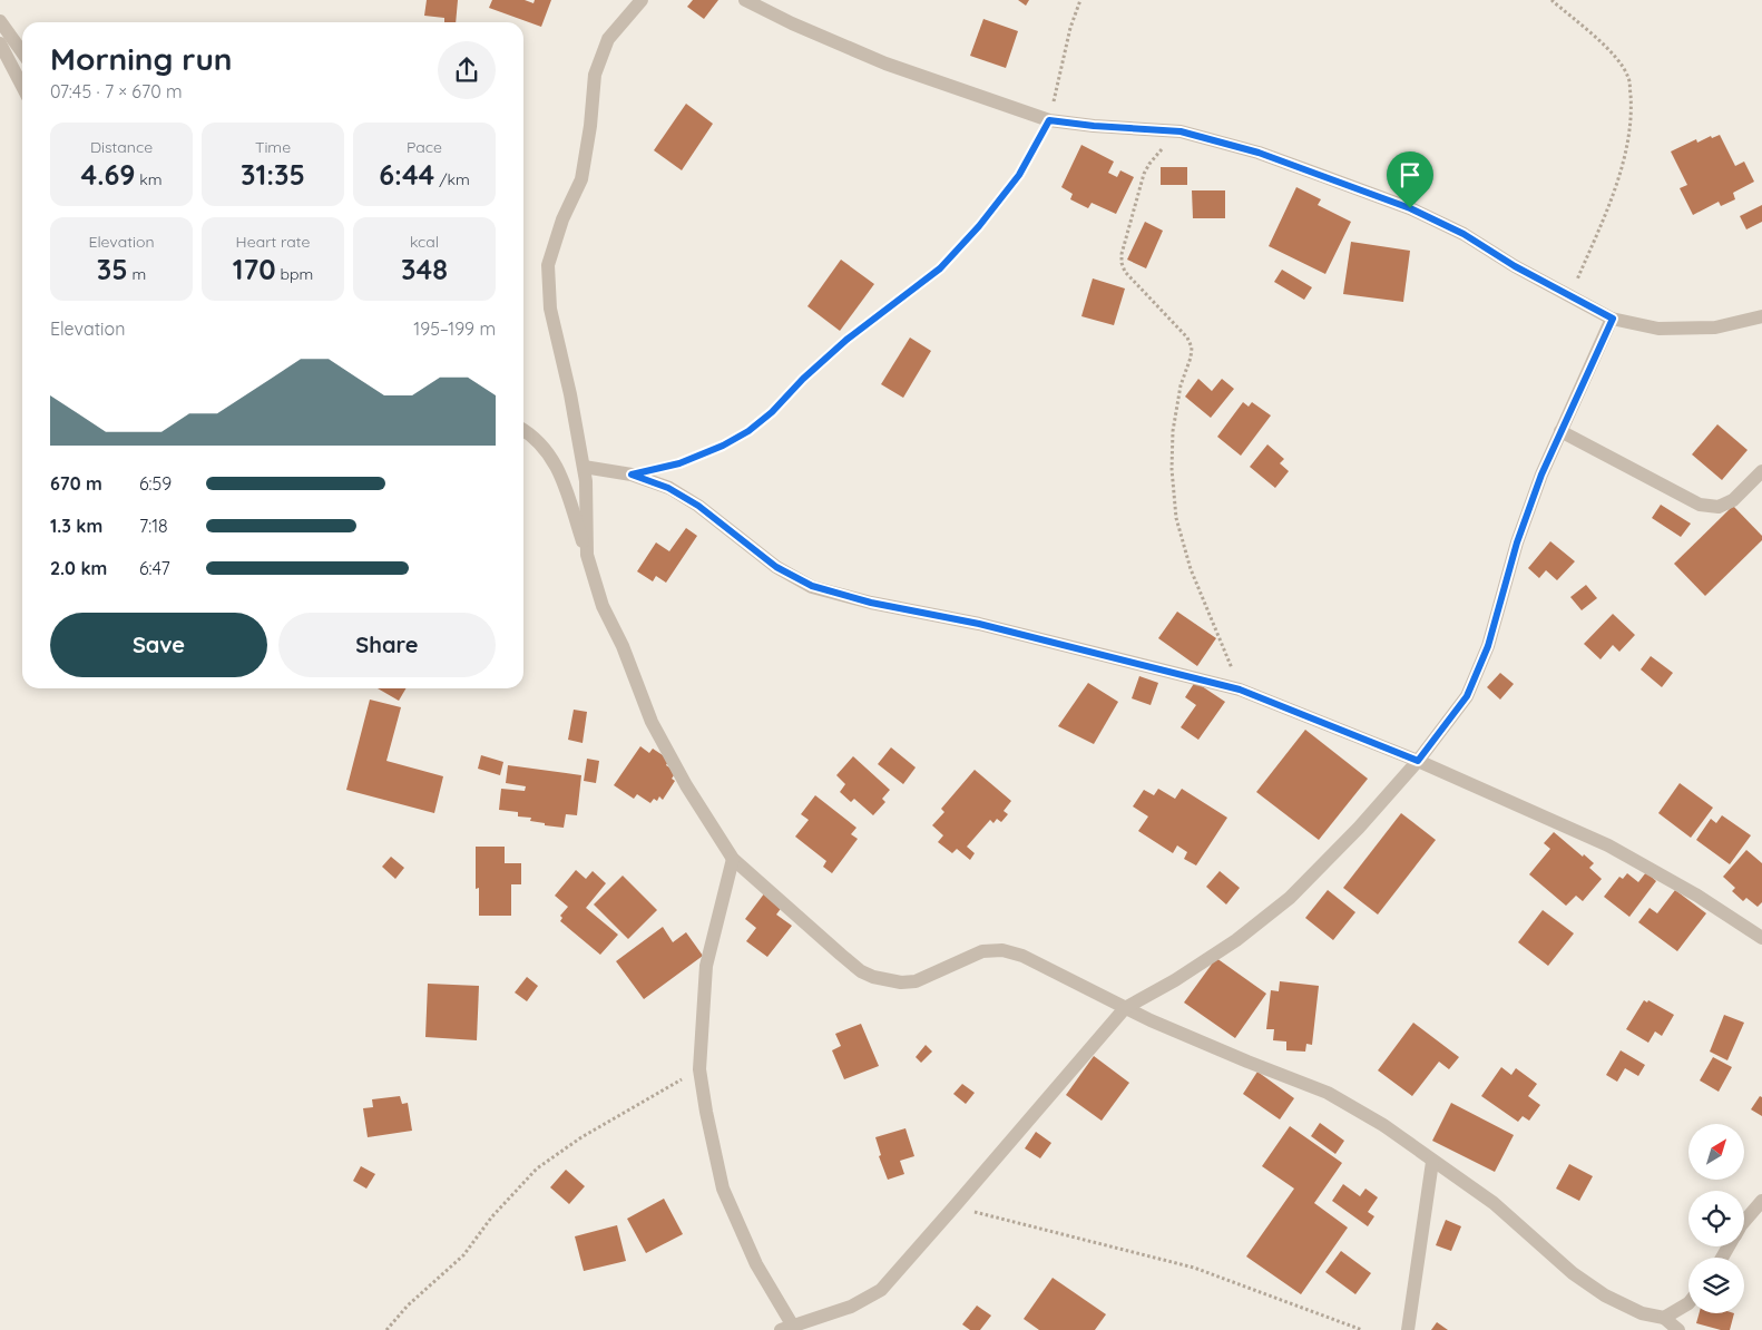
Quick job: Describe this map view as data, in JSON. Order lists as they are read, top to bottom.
{
  "north": "top right",
  "page": {
    "heading": ["Morning run", "07:45 · 7 × 670 m"],
    "stats": [
      ["Distance", "4.69 km"],
      ["Time", "31:35"],
      ["Pace", "6:44 /km"],
      ["Elevation", "35 m"],
      ["Heart rate", "170 bpm"],
      ["kcal", "348"]
    ],
    "chart": ["Elevation", "195–199 m"],
    "list": [
      {
        "name": "670 m",
        "note": "6:59"
      },
      {
        "name": "1.3 km",
        "note": "7:18"
      },
      {
        "name": "2.0 km",
        "note": "6:47"
      }
    ],
    "buttons": ["Save", "Share"]
  }
}
